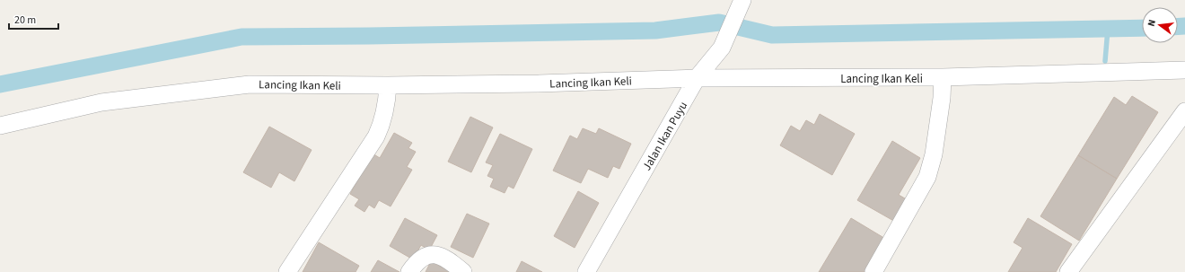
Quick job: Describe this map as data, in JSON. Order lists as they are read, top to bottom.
{
  "streets": {
    "street": ["Lancing Ikan Keli", "Jalan Ikan Puyu"]
  },
  "crossings": [
    ["Lancing Ikan Keli", "Jalan Ikan Puyu"]
  ],
  "scale_bar": "20 m",
  "north": "left"
}
